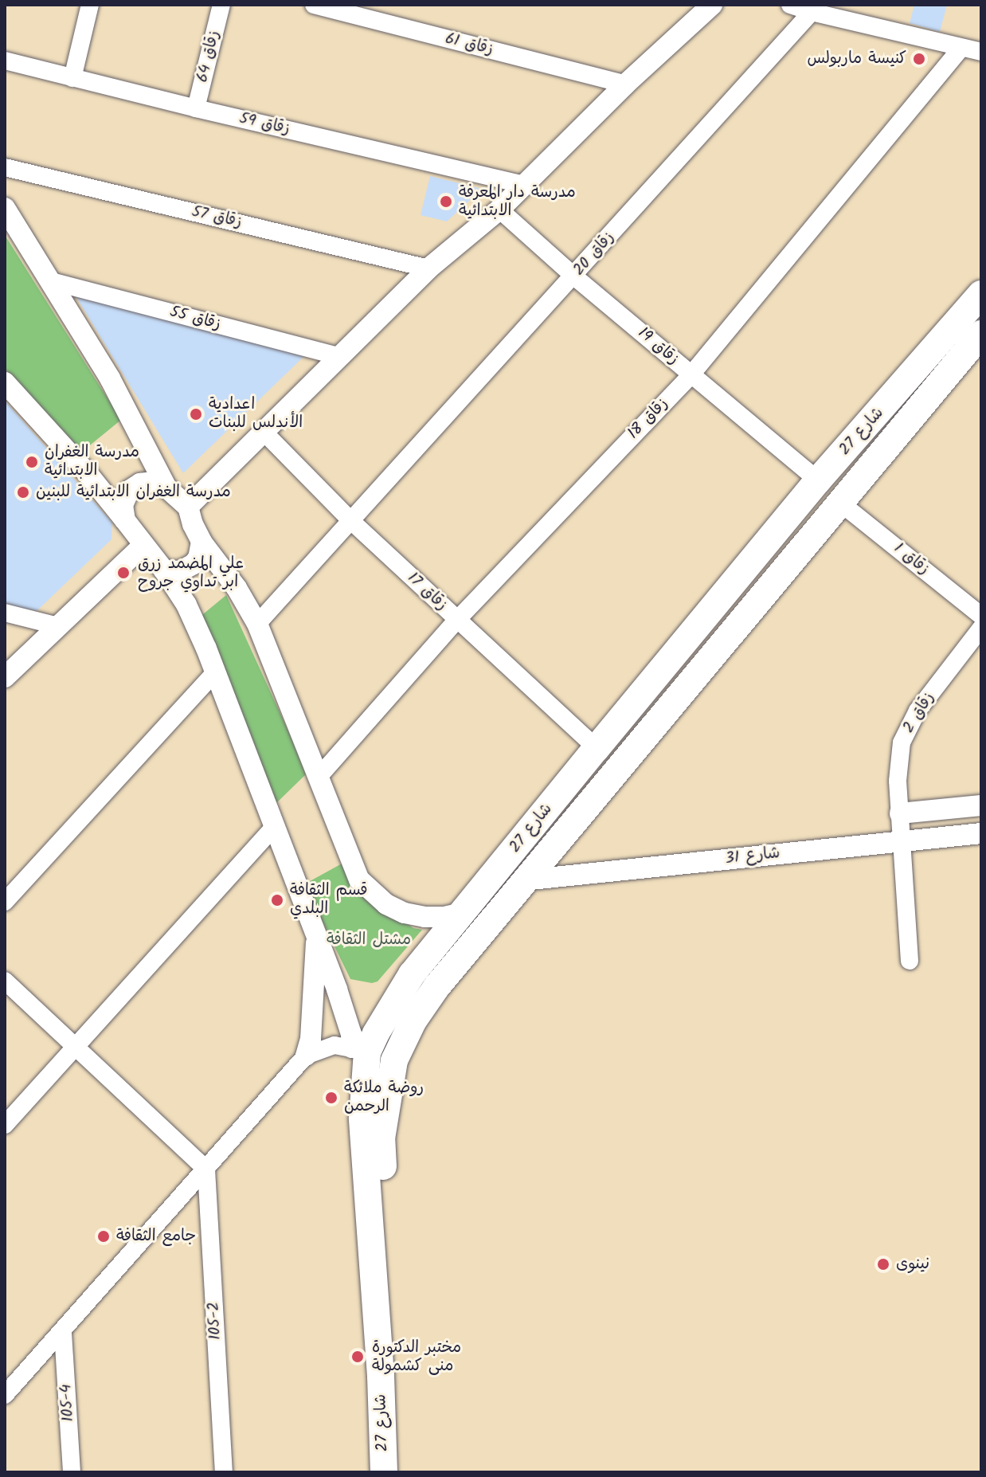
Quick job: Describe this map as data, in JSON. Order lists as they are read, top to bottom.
{
  "streets": {
    "main road": ["شارع 27"],
    "street": [
      "زقاق 61",
      "زقاق 64",
      "زقاق 59",
      "زقاق 57",
      "زقاق 20",
      "زقاق 55",
      "زقاق 19",
      "زقاق 18",
      "زقاق 1",
      "زقاق 17",
      "زقاق 2",
      "شارع 31",
      "105-2",
      "105-4"
    ]
  },
  "crossings": [
    ["زقاق 64", "زقاق 59"],
    ["زقاق 20", "زقاق 19"],
    ["زقاق 20", "زقاق 17"],
    ["زقاق 19", "زقاق 18"],
    ["زقاق 19", "شارع 27"],
    ["زقاق 18", "زقاق 17"],
    ["شارع 27", "زقاق 1"],
    ["شارع 27", "زقاق 17"],
    ["شارع 27", "شارع 31"],
    ["زقاق 2", "شارع 31"]
  ],
  "parks": ["مشتل الثقافة"],
  "places": [
    "كنيسة ماربولس",
    "مدرسة دار المعرفة الابتدائية",
    "اعدادية الأندلس للبنات",
    "مدرسة الغفران الابتدائية",
    "مدرسة الغفران الابتدائية للبنين",
    "علي المضمد زرق ابر تداوي جروح",
    "قسم الثقافة البلدي",
    "روضة ملائكة الرحمن",
    "جامع الثقافة",
    "نينوى",
    "مختبر الدكتورة منى كشمولة"
  ]
}
